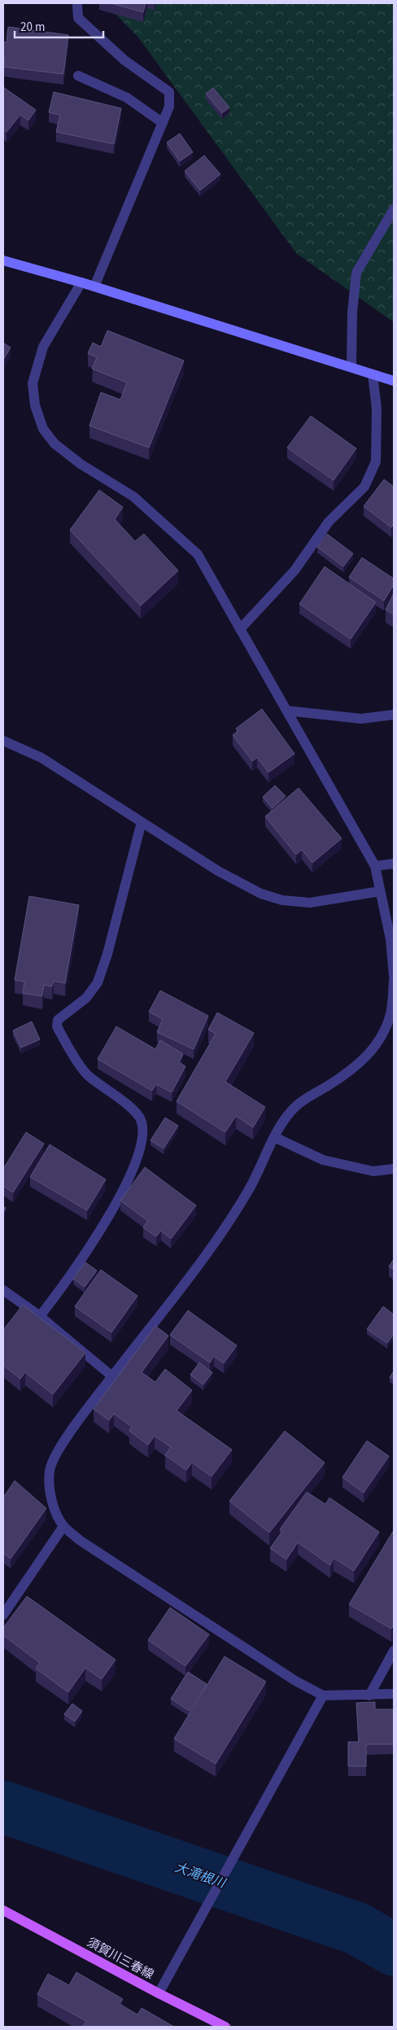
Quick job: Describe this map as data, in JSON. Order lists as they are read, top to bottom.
{
  "streets": {
    "main road": ["須賀川三春線"]
  },
  "water": ["大滝根川"],
  "scale_bar": "20 m"
}
